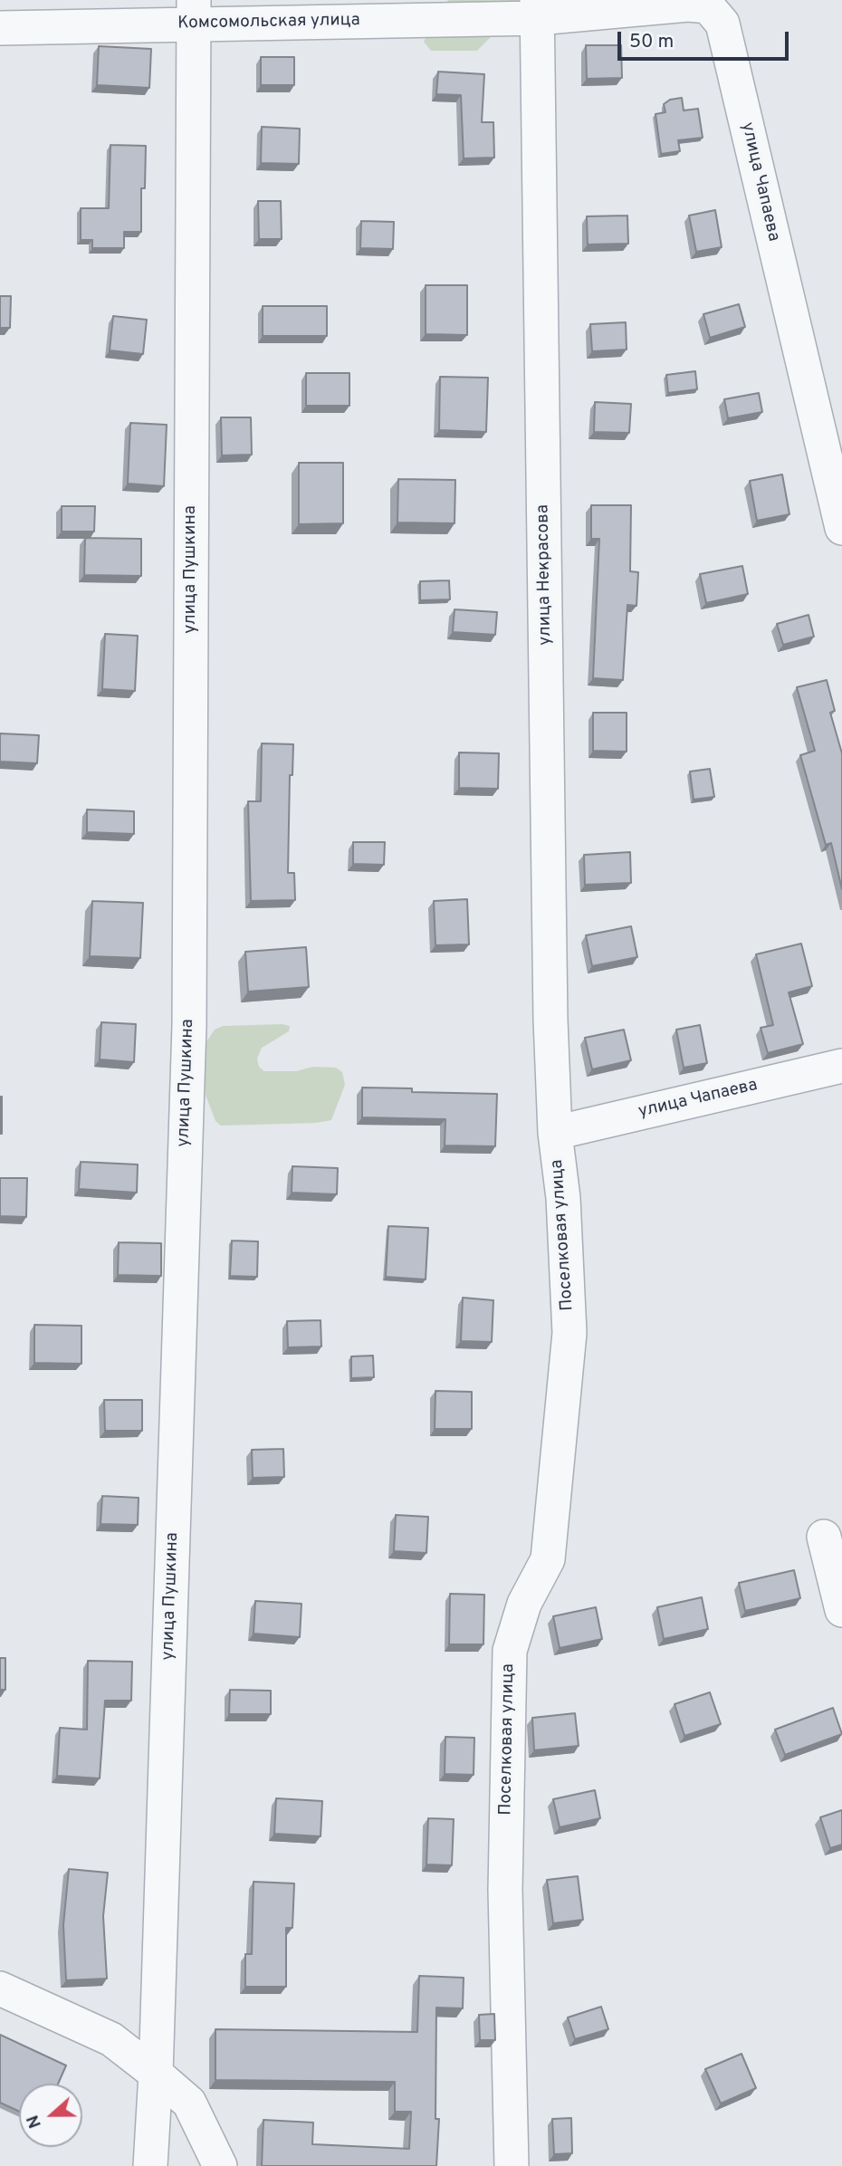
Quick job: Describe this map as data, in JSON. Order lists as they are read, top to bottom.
{
  "streets": {
    "street": [
      "Комсомольская улица",
      "улица Чапаева",
      "улица Пушкина",
      "улица Некрасова",
      "Поселковая улица"
    ]
  },
  "crossings": [
    ["Комсомольская улица", "улица Чапаева"],
    ["Комсомольская улица", "улица Пушкина"],
    ["Комсомольская улица", "улица Некрасова"],
    ["улица Чапаева", "улица Некрасова"],
    ["улица Чапаева", "Поселковая улица"],
    ["улица Некрасова", "Поселковая улица"]
  ],
  "scale_bar": "50 m",
  "north": "left"
}
